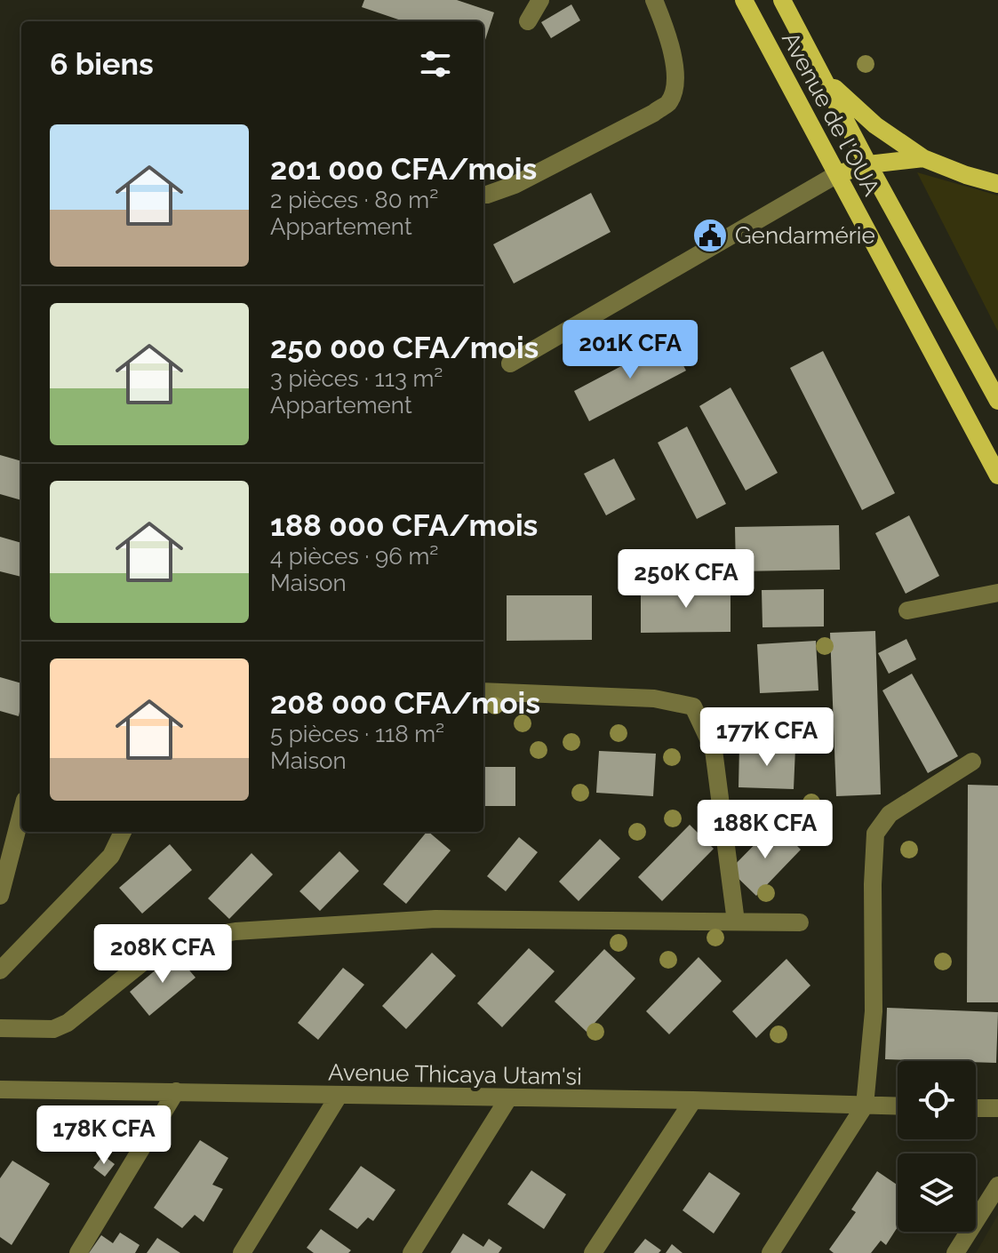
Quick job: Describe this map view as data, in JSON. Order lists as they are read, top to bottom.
{
  "streets": {
    "main road": ["Avenue de l'OUA"],
    "street": ["Avenue Thicaya Utam'si"]
  },
  "places": {
    "public building": ["Gendarmérie"]
  },
  "page": {
    "heading": "6 biens",
    "list": [
      {
        "name": "201 000 CFA/mois",
        "note": "2 pièces · 80 m² · Appartement"
      },
      {
        "name": "250 000 CFA/mois",
        "note": "3 pièces · 113 m² · Appartement"
      },
      {
        "name": "188 000 CFA/mois",
        "note": "4 pièces · 96 m² · Maison"
      },
      {
        "name": "208 000 CFA/mois",
        "note": "5 pièces · 118 m² · Maison"
      }
    ],
    "price": [
      "201K CFA",
      "250K CFA",
      "177K CFA",
      "188K CFA",
      "208K CFA",
      "178K CFA"
    ]
  }
}
